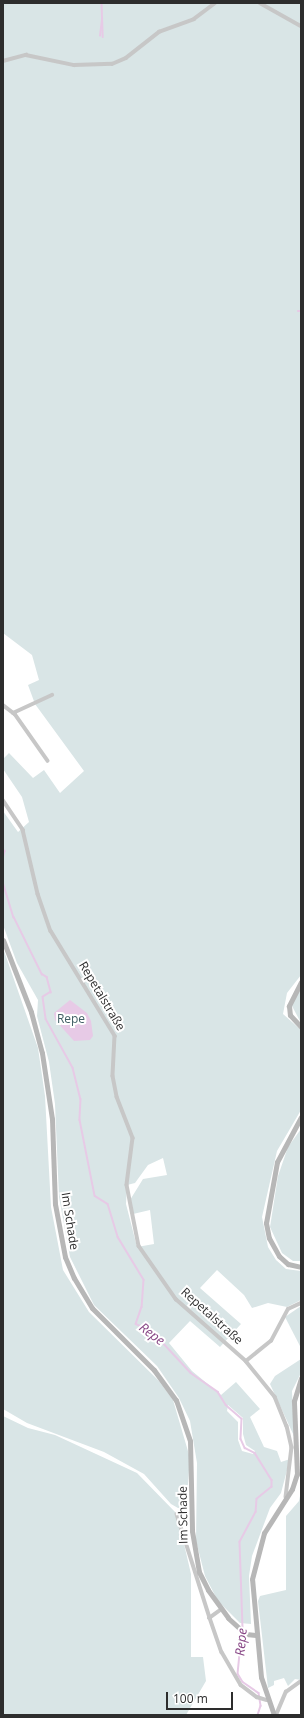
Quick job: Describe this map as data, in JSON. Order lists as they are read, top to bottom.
{
  "streets": {
    "street": ["Repetalstraße", "Im Schade"]
  },
  "crossings": [
    ["Repetalstraße", "Im Schade"]
  ],
  "water": ["Repe"],
  "parks": ["Repe"],
  "scale_bar": "100 m"
}
